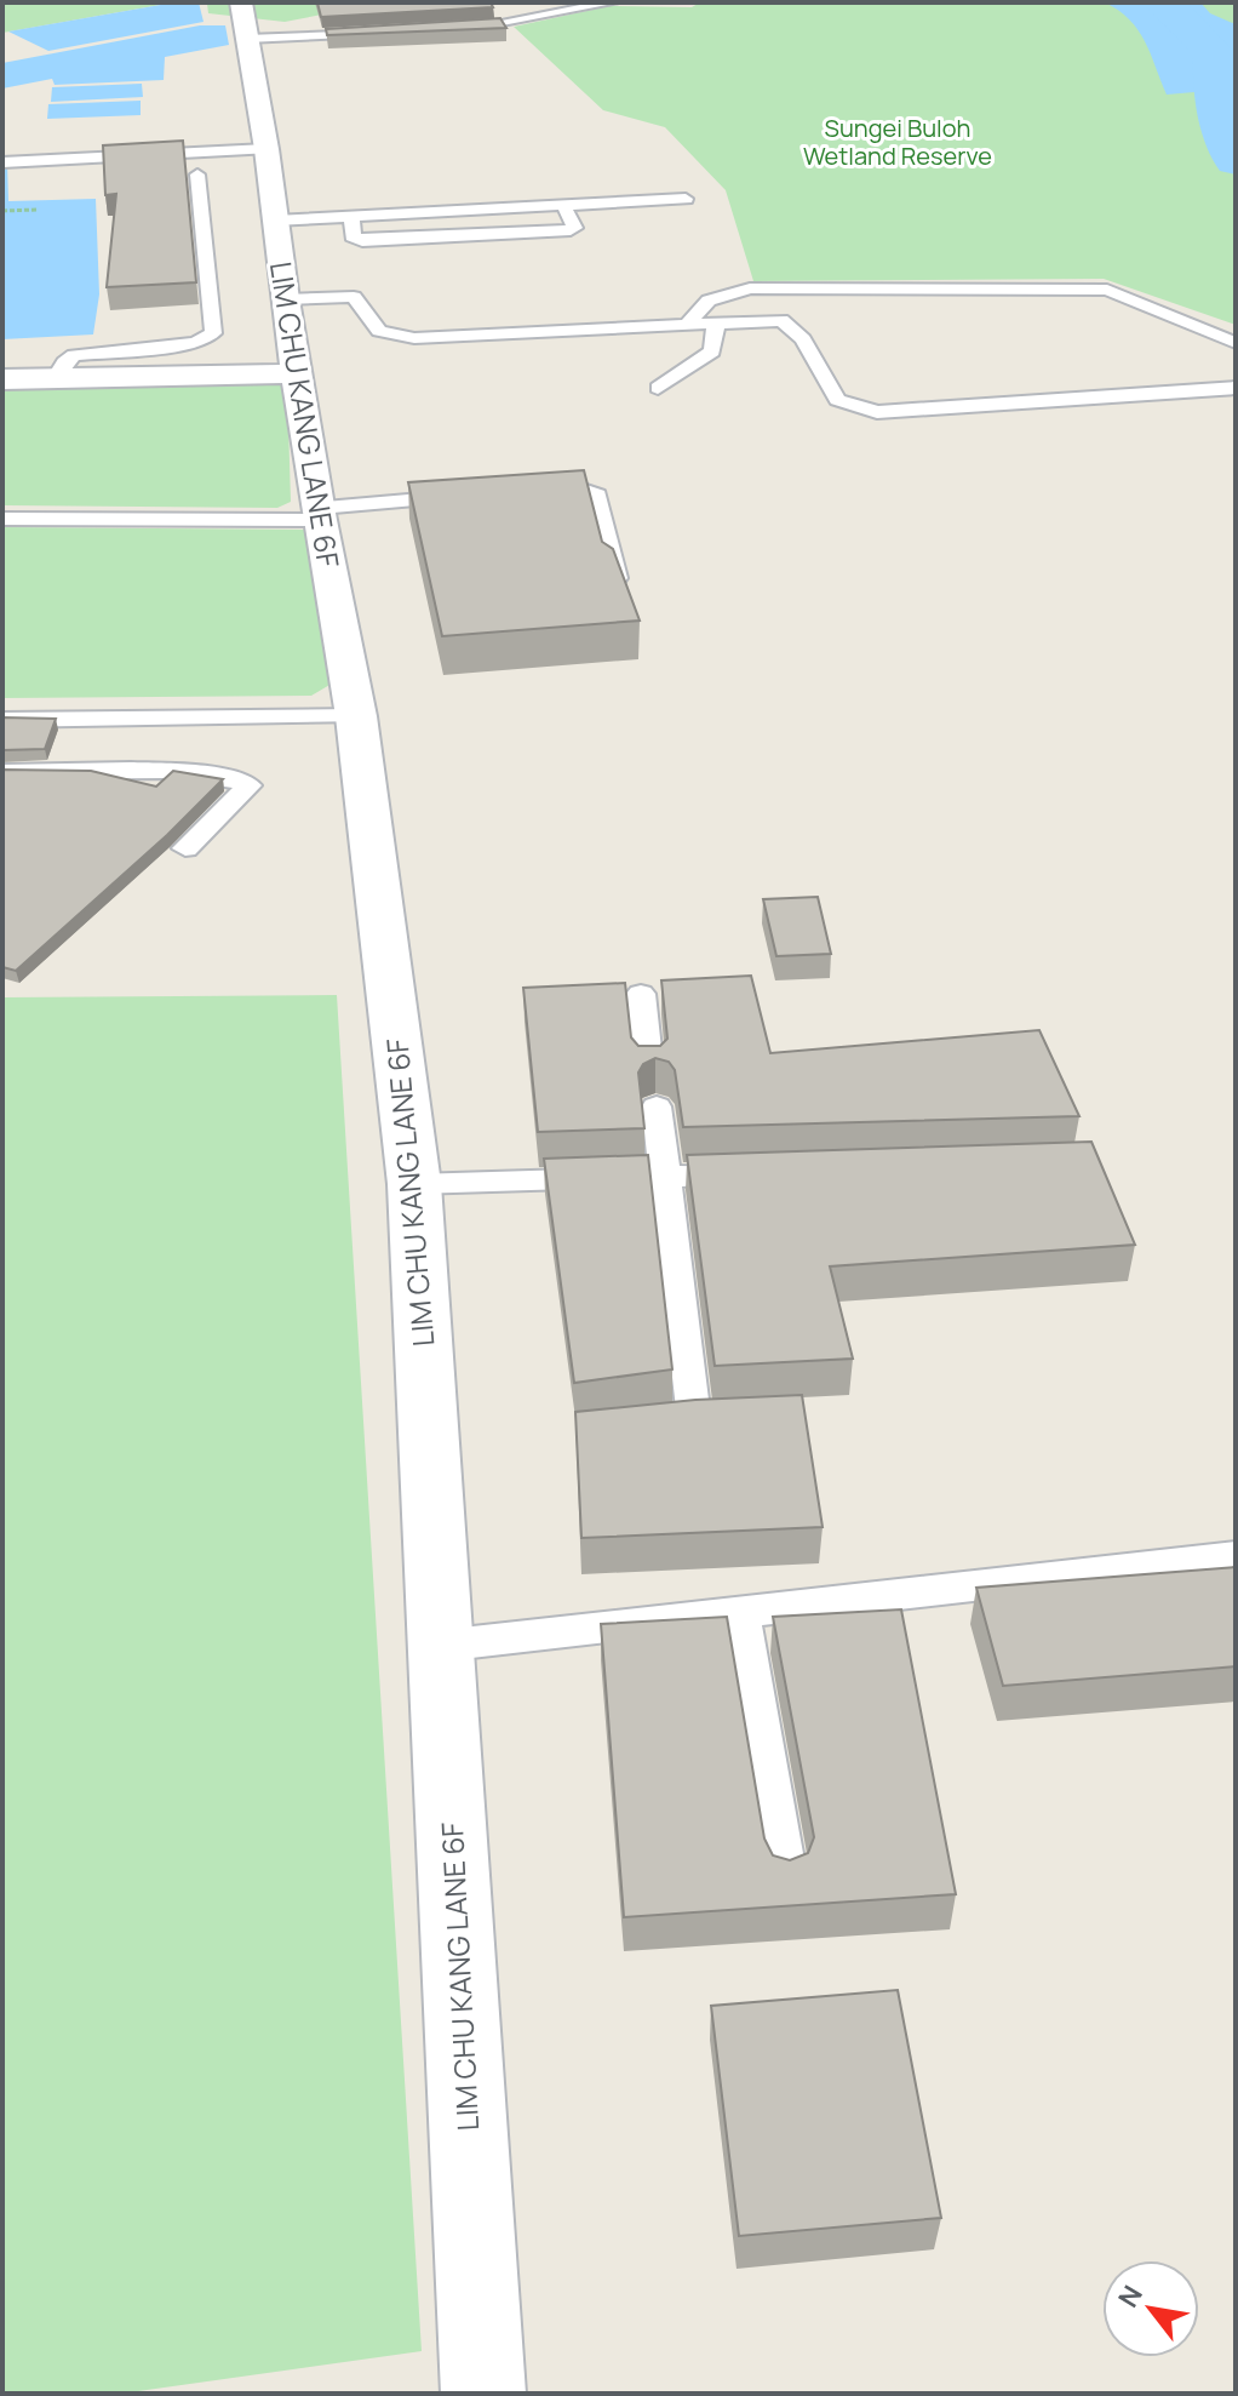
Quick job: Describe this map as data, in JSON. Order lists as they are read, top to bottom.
{
  "streets": {
    "street": ["LIM CHU KANG LANE 6F"]
  },
  "parks": ["Sungei Buloh Wetland Reserve"],
  "north": "top left"
}
